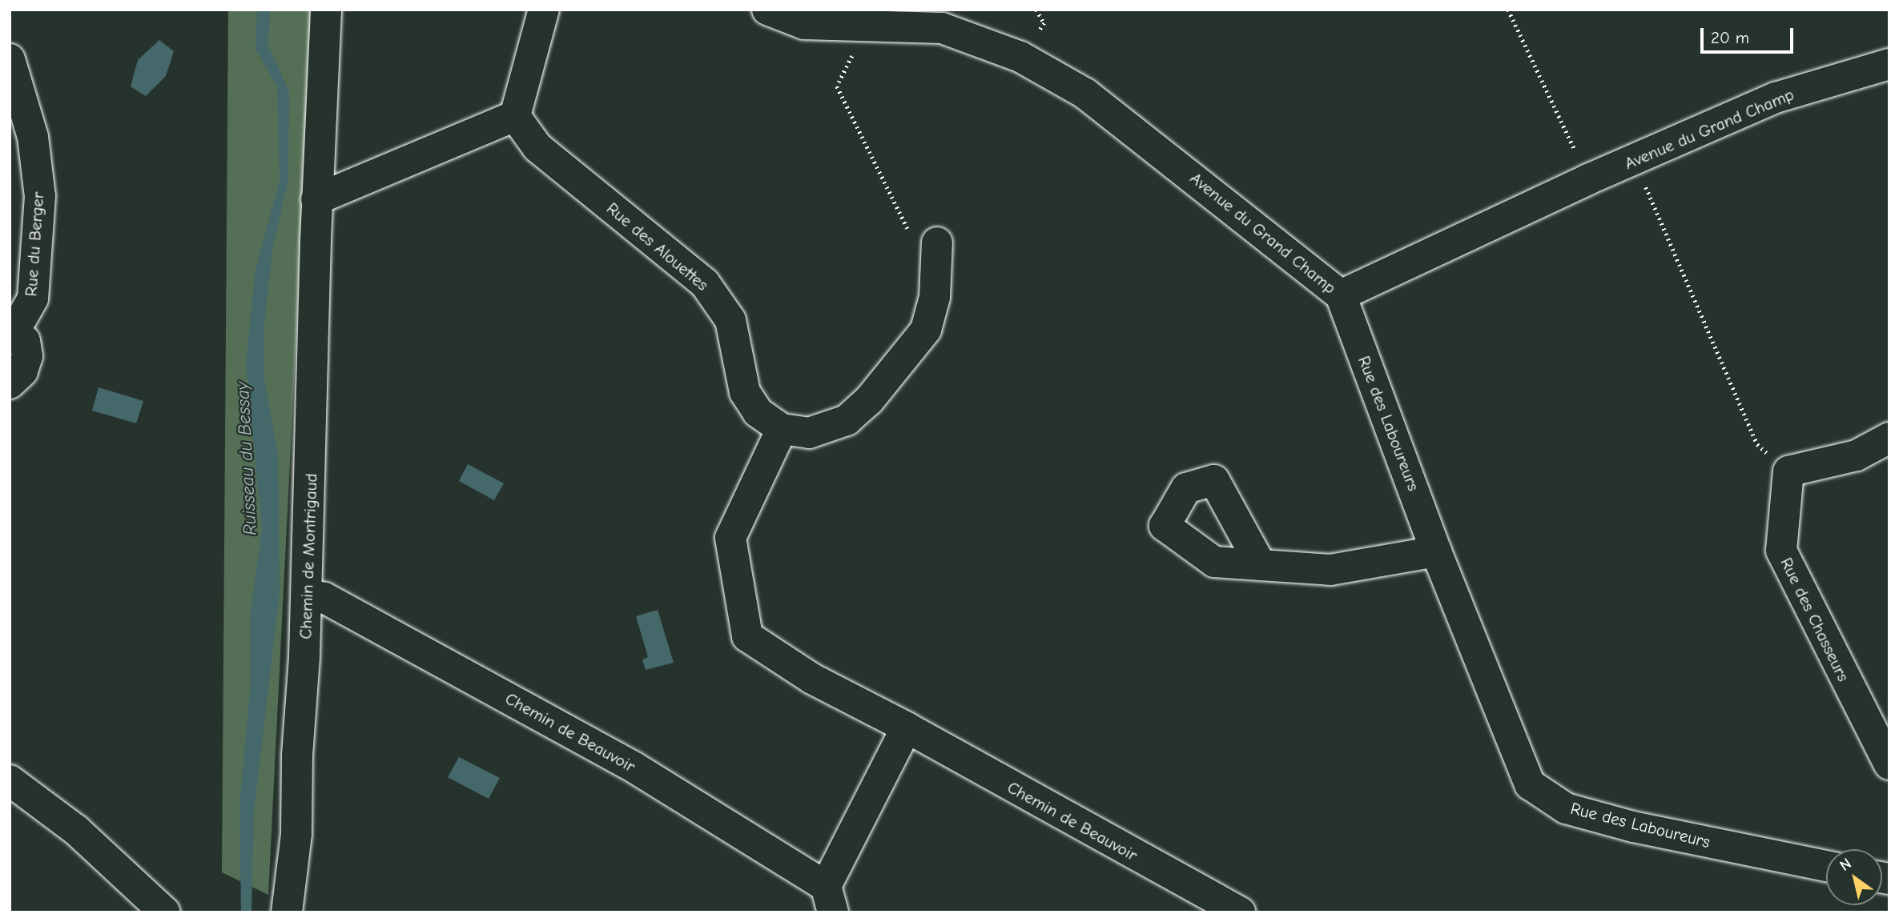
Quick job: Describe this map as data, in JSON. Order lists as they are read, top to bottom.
{
  "streets": {
    "street": [
      "Avenue du Grand Champ",
      "Rue du Berger",
      "Rue des Alouettes",
      "Rue des Laboureurs",
      "Chemin de Montrigaud",
      "Rue des Chasseurs",
      "Chemin de Beauvoir"
    ]
  },
  "crossings": [
    ["Avenue du Grand Champ", "Rue des Laboureurs"],
    ["Rue des Alouettes", "Chemin de Beauvoir"],
    ["Chemin de Montrigaud", "Chemin de Beauvoir"]
  ],
  "water": ["Ruisseau du Bessay"],
  "scale_bar": "20 m",
  "north": "top left"
}
